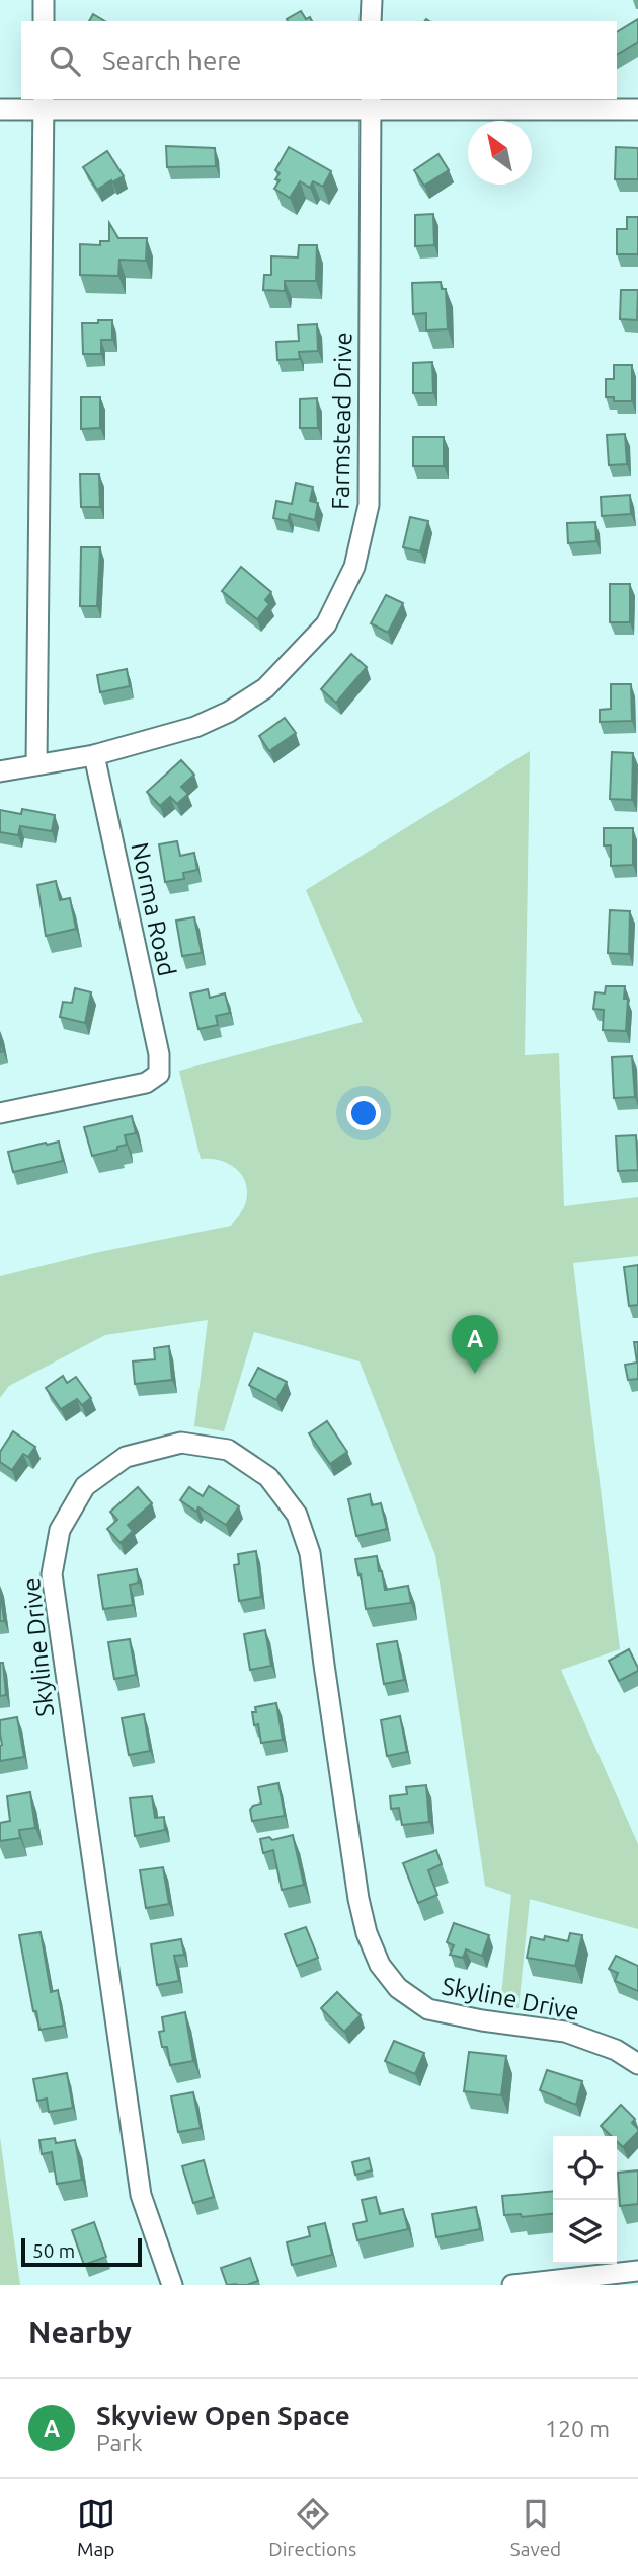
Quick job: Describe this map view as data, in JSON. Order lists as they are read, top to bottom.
{
  "streets": {
    "street": ["Farmstead Drive", "Norma Road", "Skyline Drive"]
  },
  "crossings": [
    ["Farmstead Drive", "Norma Road"]
  ],
  "scale_bar": "50 m",
  "north": "top left",
  "page": {
    "search": "Search here",
    "pins": "A",
    "scale": "50 m",
    "heading": "Nearby",
    "list": [
      {
        "mark": "A",
        "name": "Skyview Open Space",
        "note": "Park",
        "value": "120 m"
      }
    ],
    "nav": ["Map", "Directions", "Saved"]
  }
}
